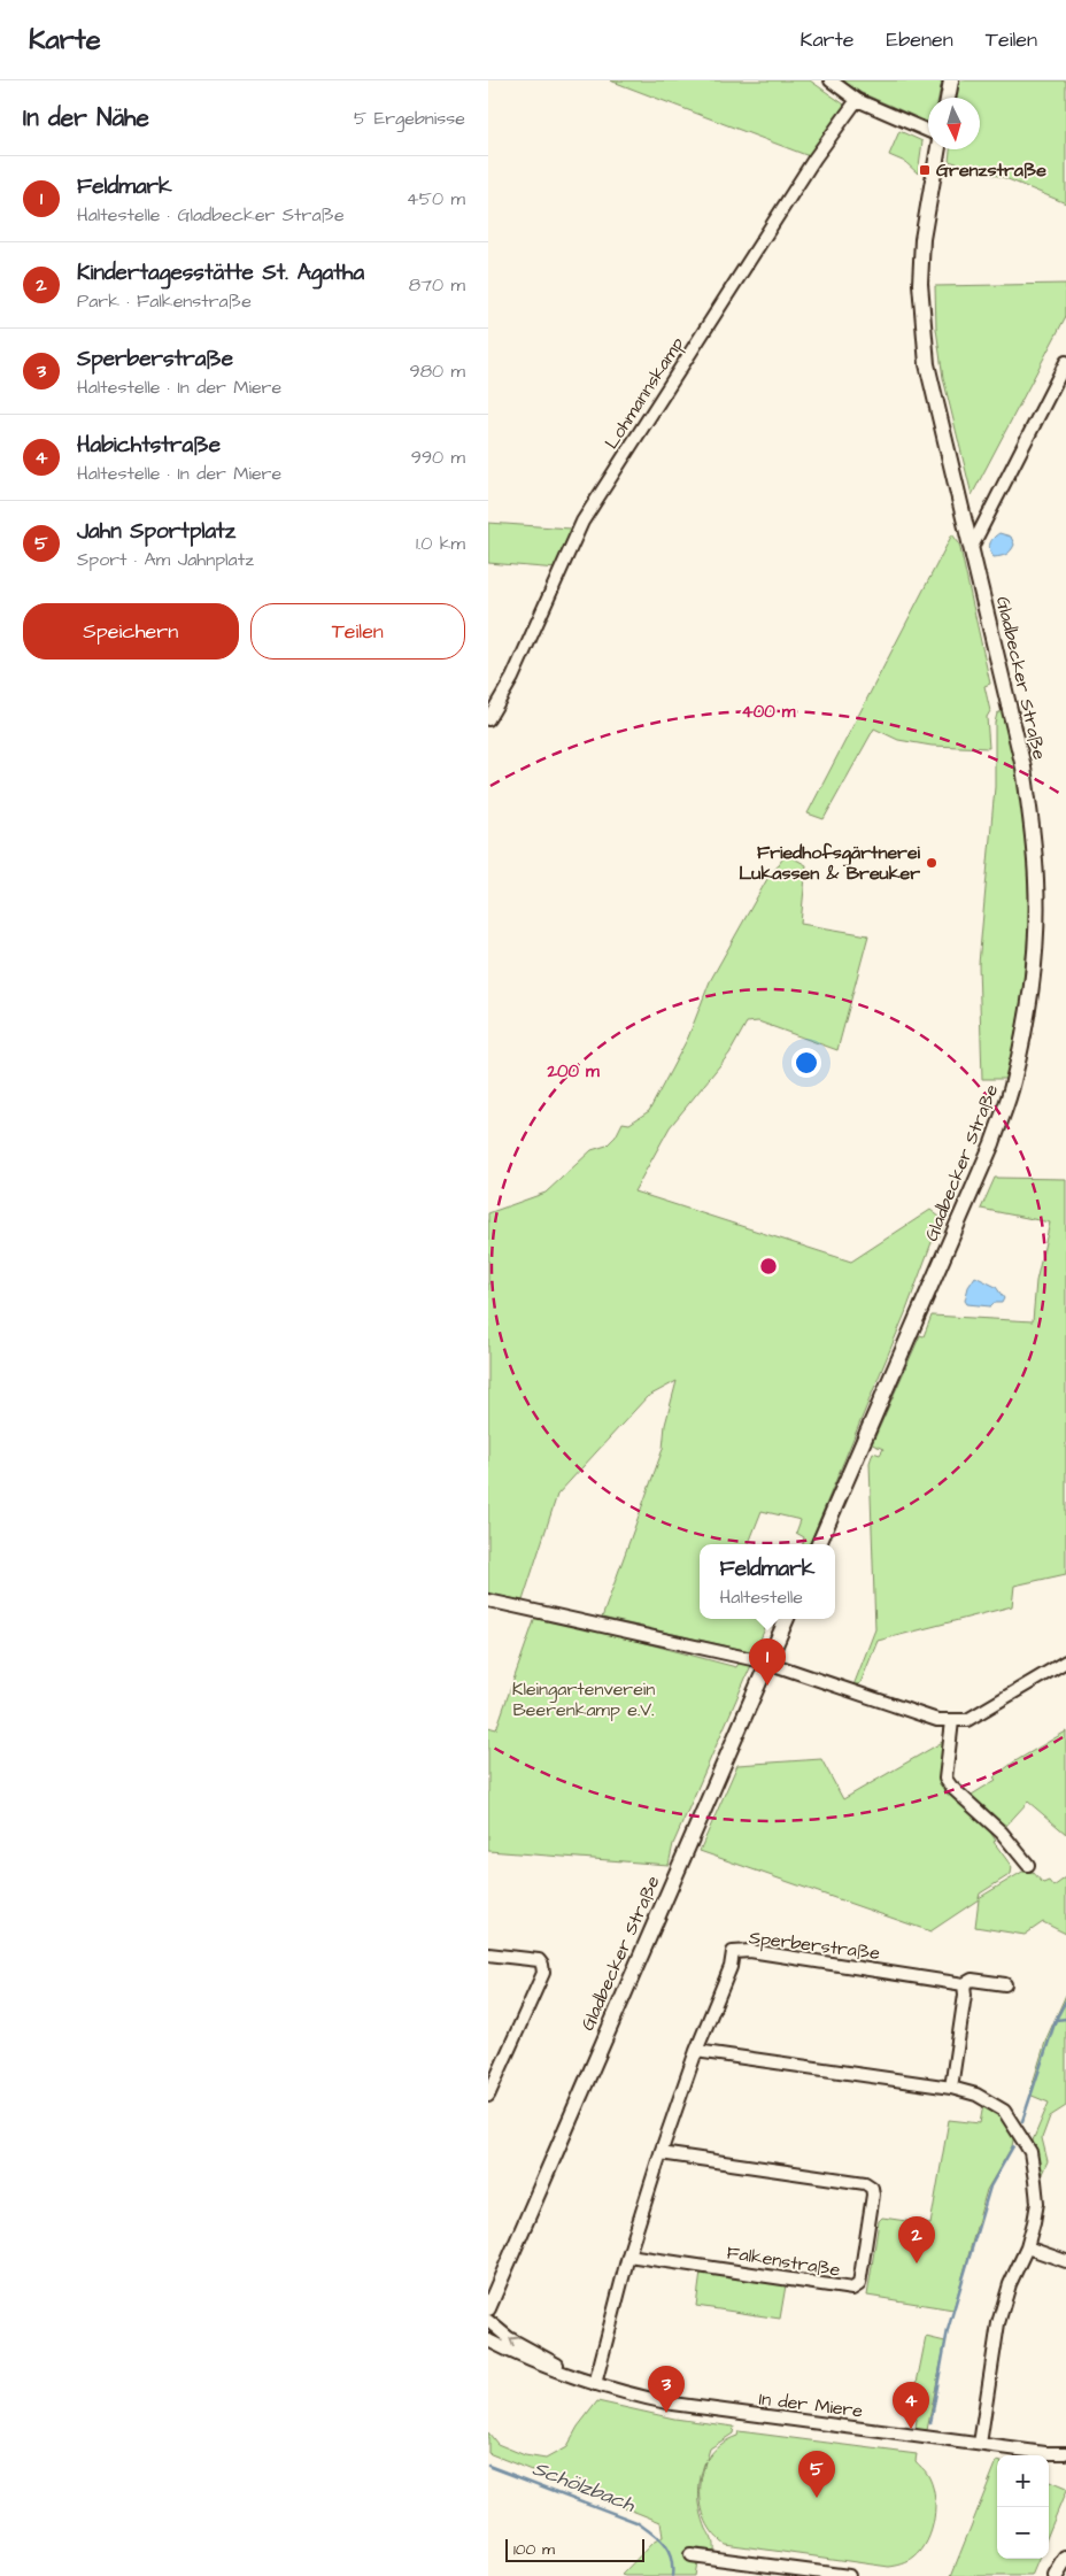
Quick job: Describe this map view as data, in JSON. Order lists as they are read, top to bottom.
{
  "streets": {
    "main road": ["Gladbecker Straße"],
    "street": [
      "Lohmannskamp",
      "Sperberstraße",
      "Falkenstraße",
      "In der Miere"
    ]
  },
  "crossings": [
    ["Sperberstraße", "Falkenstraße"],
    ["Sperberstraße", "In der Miere"]
  ],
  "water": ["Schölzbach"],
  "parks": ["Kleingartenverein Beerenkamp e.V."],
  "places": {
    "transit": ["Grenzstraße"],
    "other": ["Friedhofsgärtnerei Lukassen & Breuker"]
  },
  "scale_bar": "100 m",
  "north": "bottom",
  "page": {
    "header": "Karte",
    "nav": ["Karte", "Ebenen", "Teilen"],
    "heading": ["In der Nähe", "5 Ergebnisse"],
    "list": [
      {
        "mark": "1",
        "name": "Feldmark",
        "note": "Haltestelle · Gladbecker Straße",
        "value": "450 m"
      },
      {
        "mark": "2",
        "name": "Kindertagesstätte St. Agatha",
        "note": "Park · Falkenstraße",
        "value": "870 m"
      },
      {
        "mark": "3",
        "name": "Sperberstraße",
        "note": "Haltestelle · In der Miere",
        "value": "980 m"
      },
      {
        "mark": "4",
        "name": "Habichtstraße",
        "note": "Haltestelle · In der Miere",
        "value": "990 m"
      },
      {
        "mark": "5",
        "name": "Jahn Sportplatz",
        "note": "Sport · Am Jahnplatz",
        "value": "1.0 km"
      }
    ],
    "buttons": ["Speichern", "Teilen"],
    "popup": ["Feldmark", "Haltestelle"],
    "pins": [
      "1",
      "2",
      "3",
      "4",
      "5"
    ],
    "map_buttons": ["+", "−"],
    "scale": "100 m"
  },
  "rings": ["400 m", "200 m"]
}
